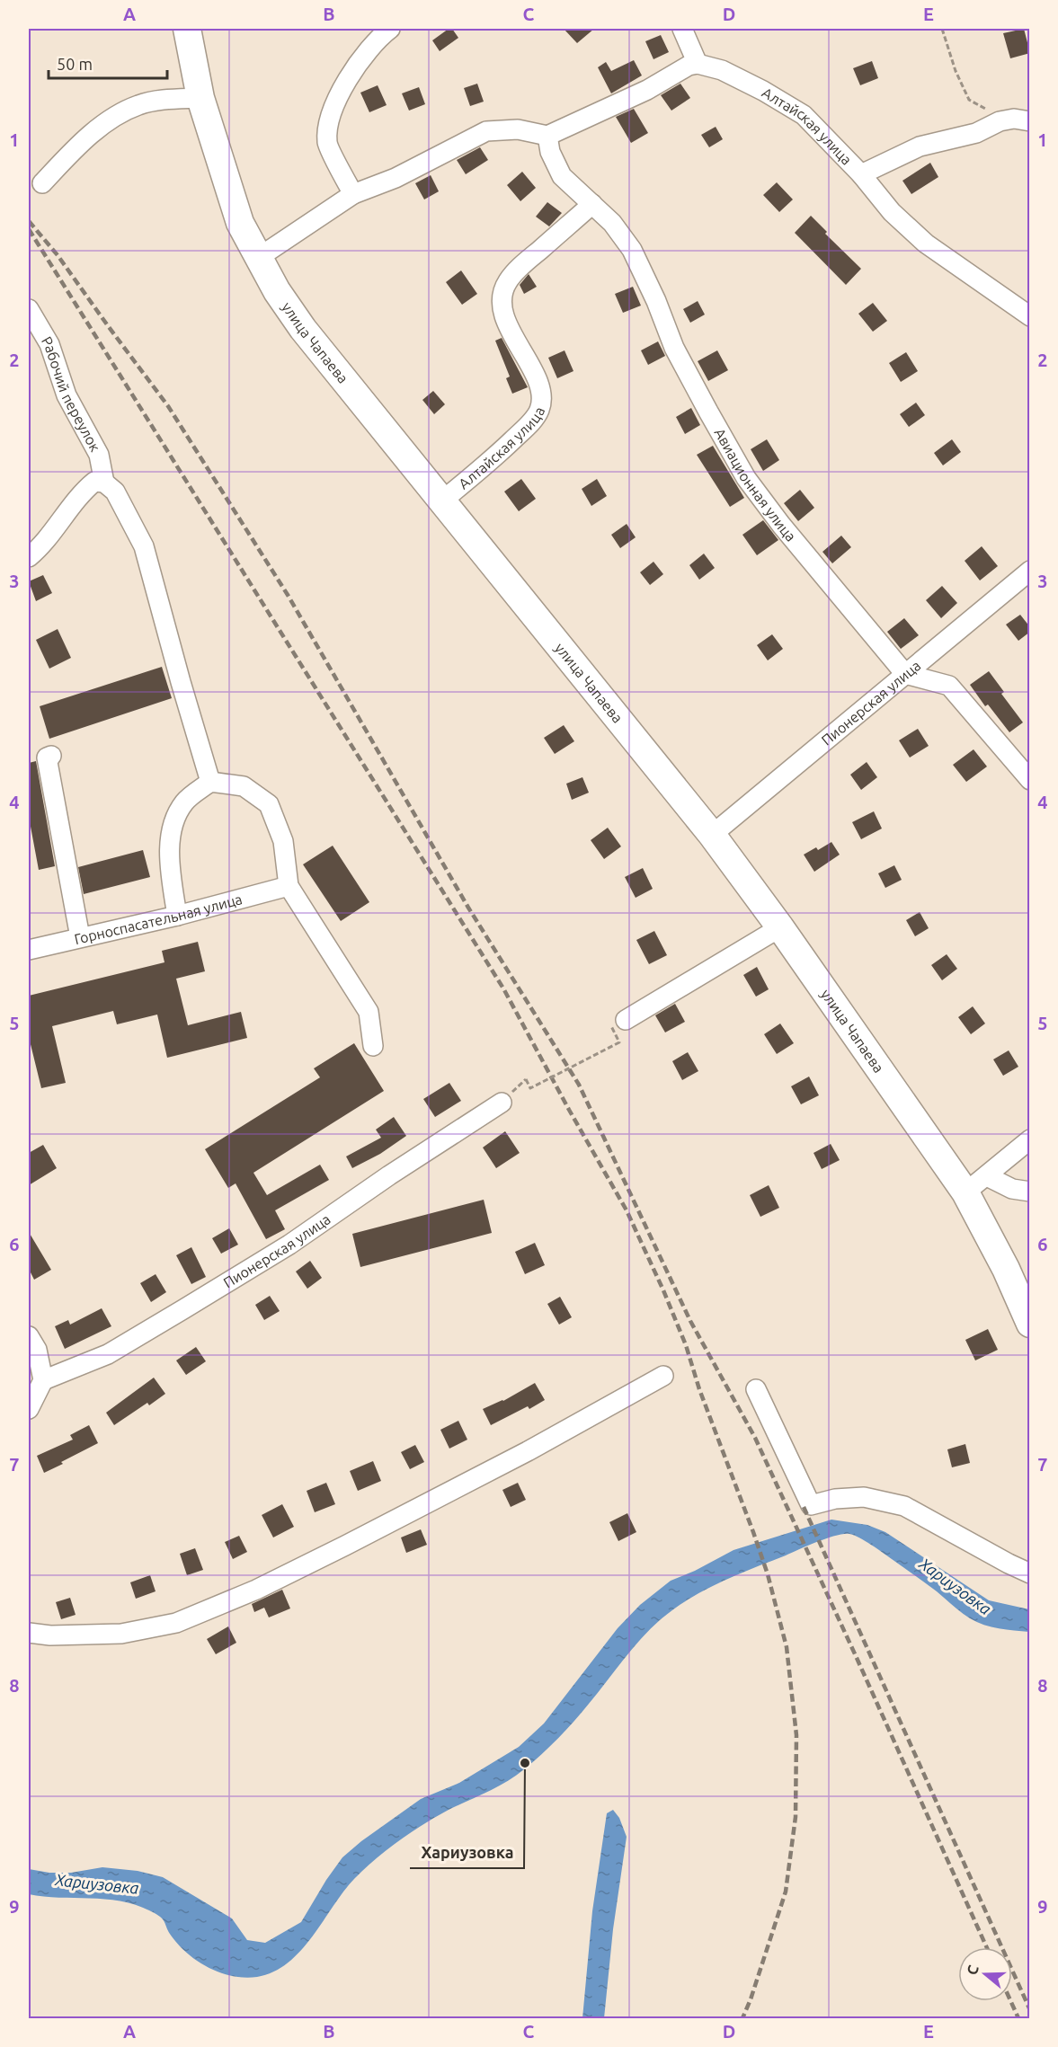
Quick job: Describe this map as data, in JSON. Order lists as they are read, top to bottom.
{
  "streets": {
    "street": [
      "Алтайская улица",
      "улица Чапаева",
      "Рабочий переулок",
      "Авиационная улица",
      "Пионерская улица",
      "Горноспасательная улица"
    ]
  },
  "crossings": [
    ["Алтайская улица", "улица Чапаева"],
    ["Алтайская улица", "Авиационная улица"],
    ["улица Чапаева", "Пионерская улица"],
    ["Авиационная улица", "Пионерская улица"]
  ],
  "water": ["Хариузовка"],
  "places": ["Хариузовка"],
  "scale_bar": "50 m",
  "north": "left",
  "grid": {
    "columns": [
      "A",
      "B",
      "C",
      "D",
      "E"
    ],
    "rows": [
      "1",
      "2",
      "3",
      "4",
      "5",
      "6",
      "7",
      "8",
      "9"
    ]
  }
}
